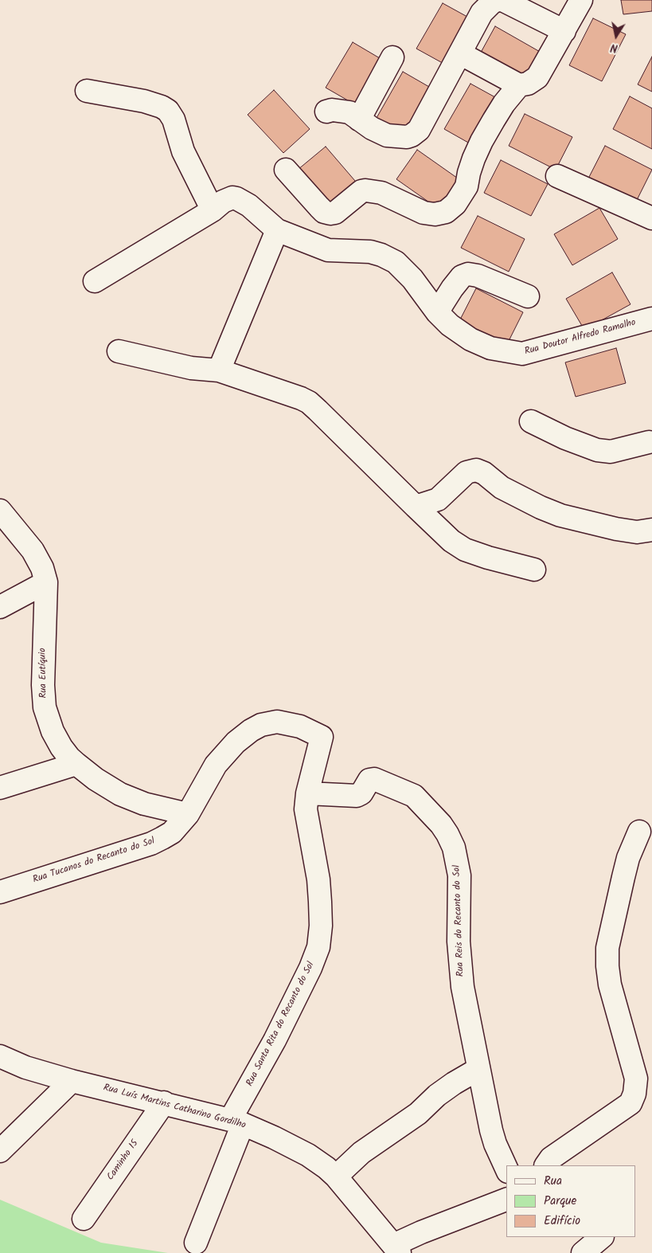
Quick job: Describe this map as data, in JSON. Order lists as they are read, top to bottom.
{
  "streets": {
    "street": [
      "Rua Doutor Alfredo Ramalho",
      "Rua Eutíquio",
      "Rua Tucanos do Recanto do Sol",
      "Rua Reis do Recanto do Sol",
      "Rua Santa Rita do Recanto do Sol",
      "Rua Luís Martins Catharino Gordilho",
      "Caminho 15"
    ]
  },
  "crossings": [
    ["Rua Eutíquio", "Rua Tucanos do Recanto do Sol"],
    ["Rua Tucanos do Recanto do Sol", "Rua Santa Rita do Recanto do Sol"],
    ["Rua Reis do Recanto do Sol", "Rua Santa Rita do Recanto do Sol"],
    ["Rua Santa Rita do Recanto do Sol", "Rua Luís Martins Catharino Gordilho"],
    ["Rua Luís Martins Catharino Gordilho", "Caminho 15"]
  ],
  "legend": ["Rua", "Parque", "Edifício"],
  "north": "bottom"
}
